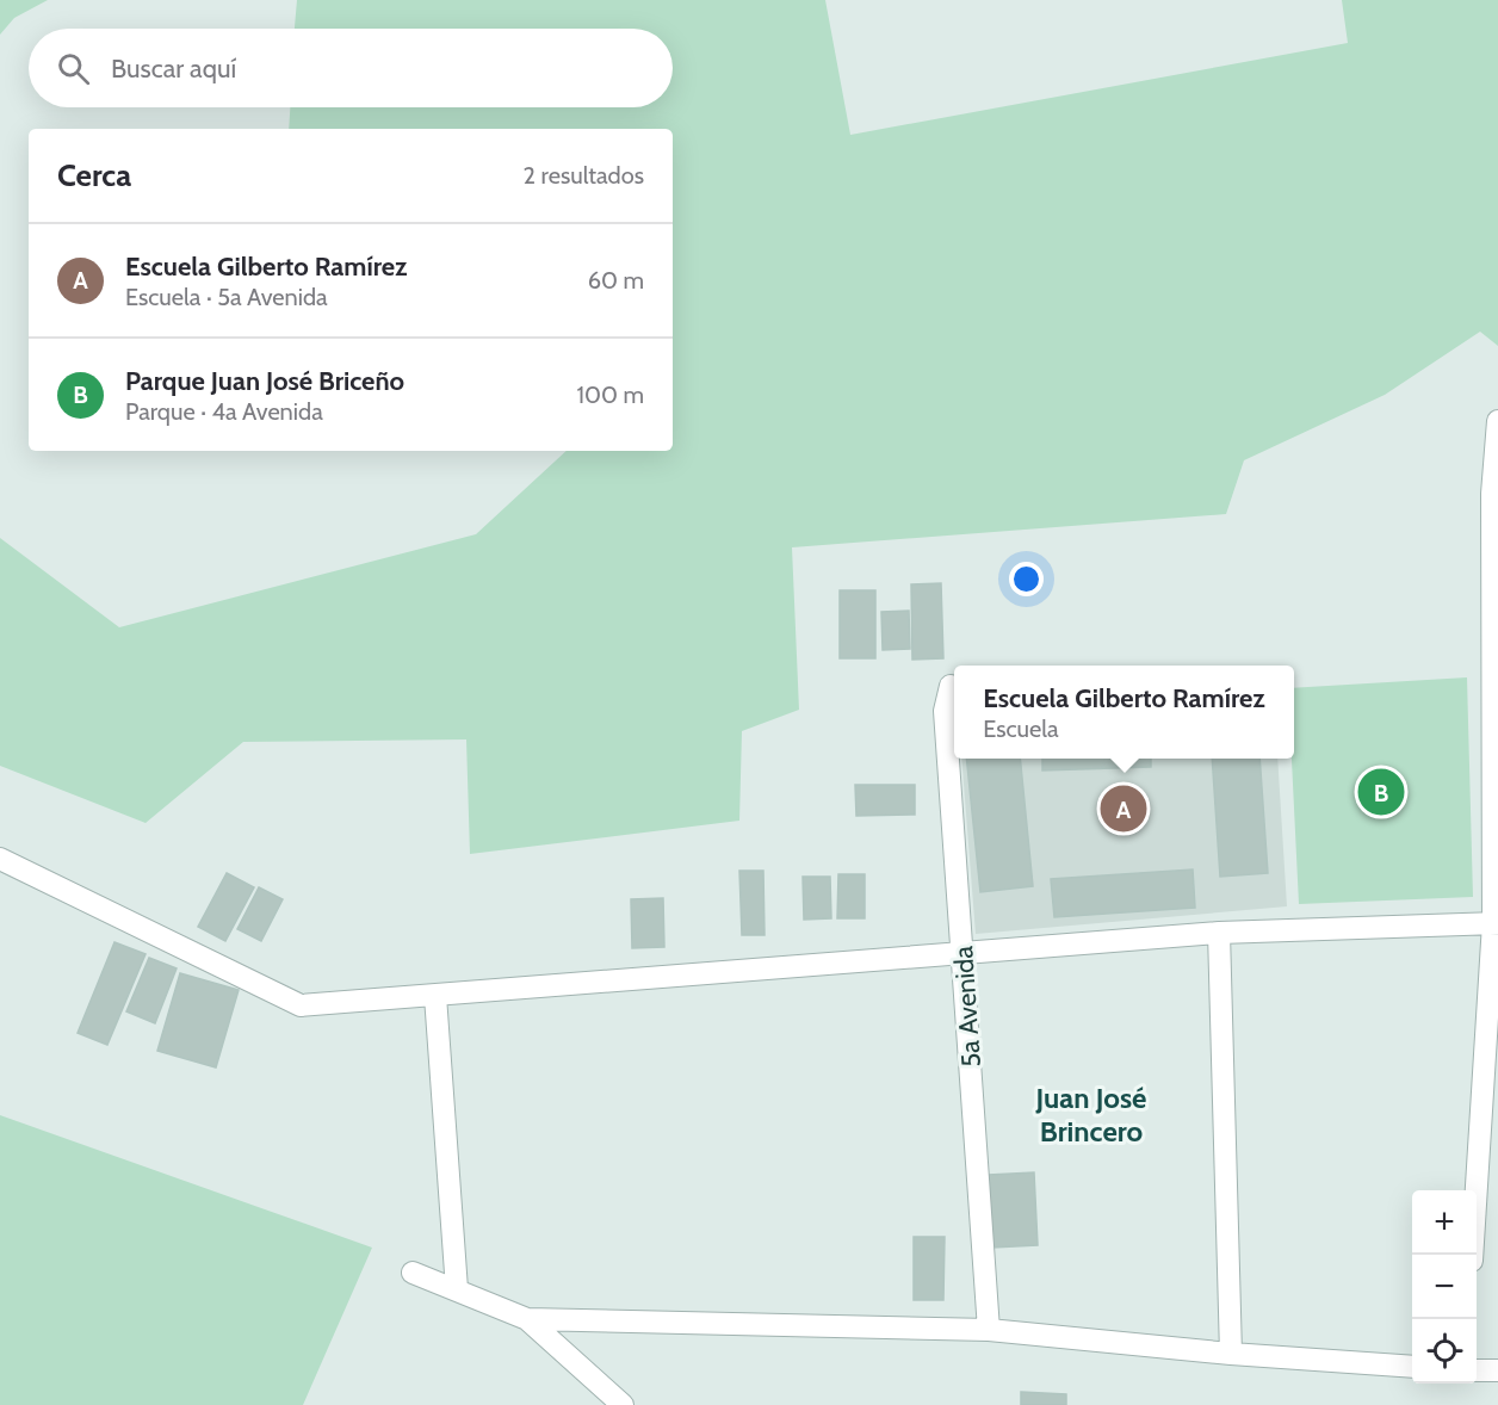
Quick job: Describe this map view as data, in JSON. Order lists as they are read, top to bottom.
{
  "streets": {
    "street": ["5a Avenida"]
  },
  "districts": ["Juan José Brincero"],
  "page": {
    "search": "Buscar aquí",
    "heading": ["Cerca", "2 resultados"],
    "list": [
      {
        "mark": "A",
        "name": "Escuela Gilberto Ramírez",
        "note": "Escuela · 5a Avenida",
        "value": "60 m"
      },
      {
        "mark": "B",
        "name": "Parque Juan José Briceño",
        "note": "Parque · 4a Avenida",
        "value": "100 m"
      }
    ],
    "popup": ["Escuela Gilberto Ramírez", "Escuela"],
    "pins": ["B", "A"],
    "map_buttons": ["+", "−"]
  }
}
